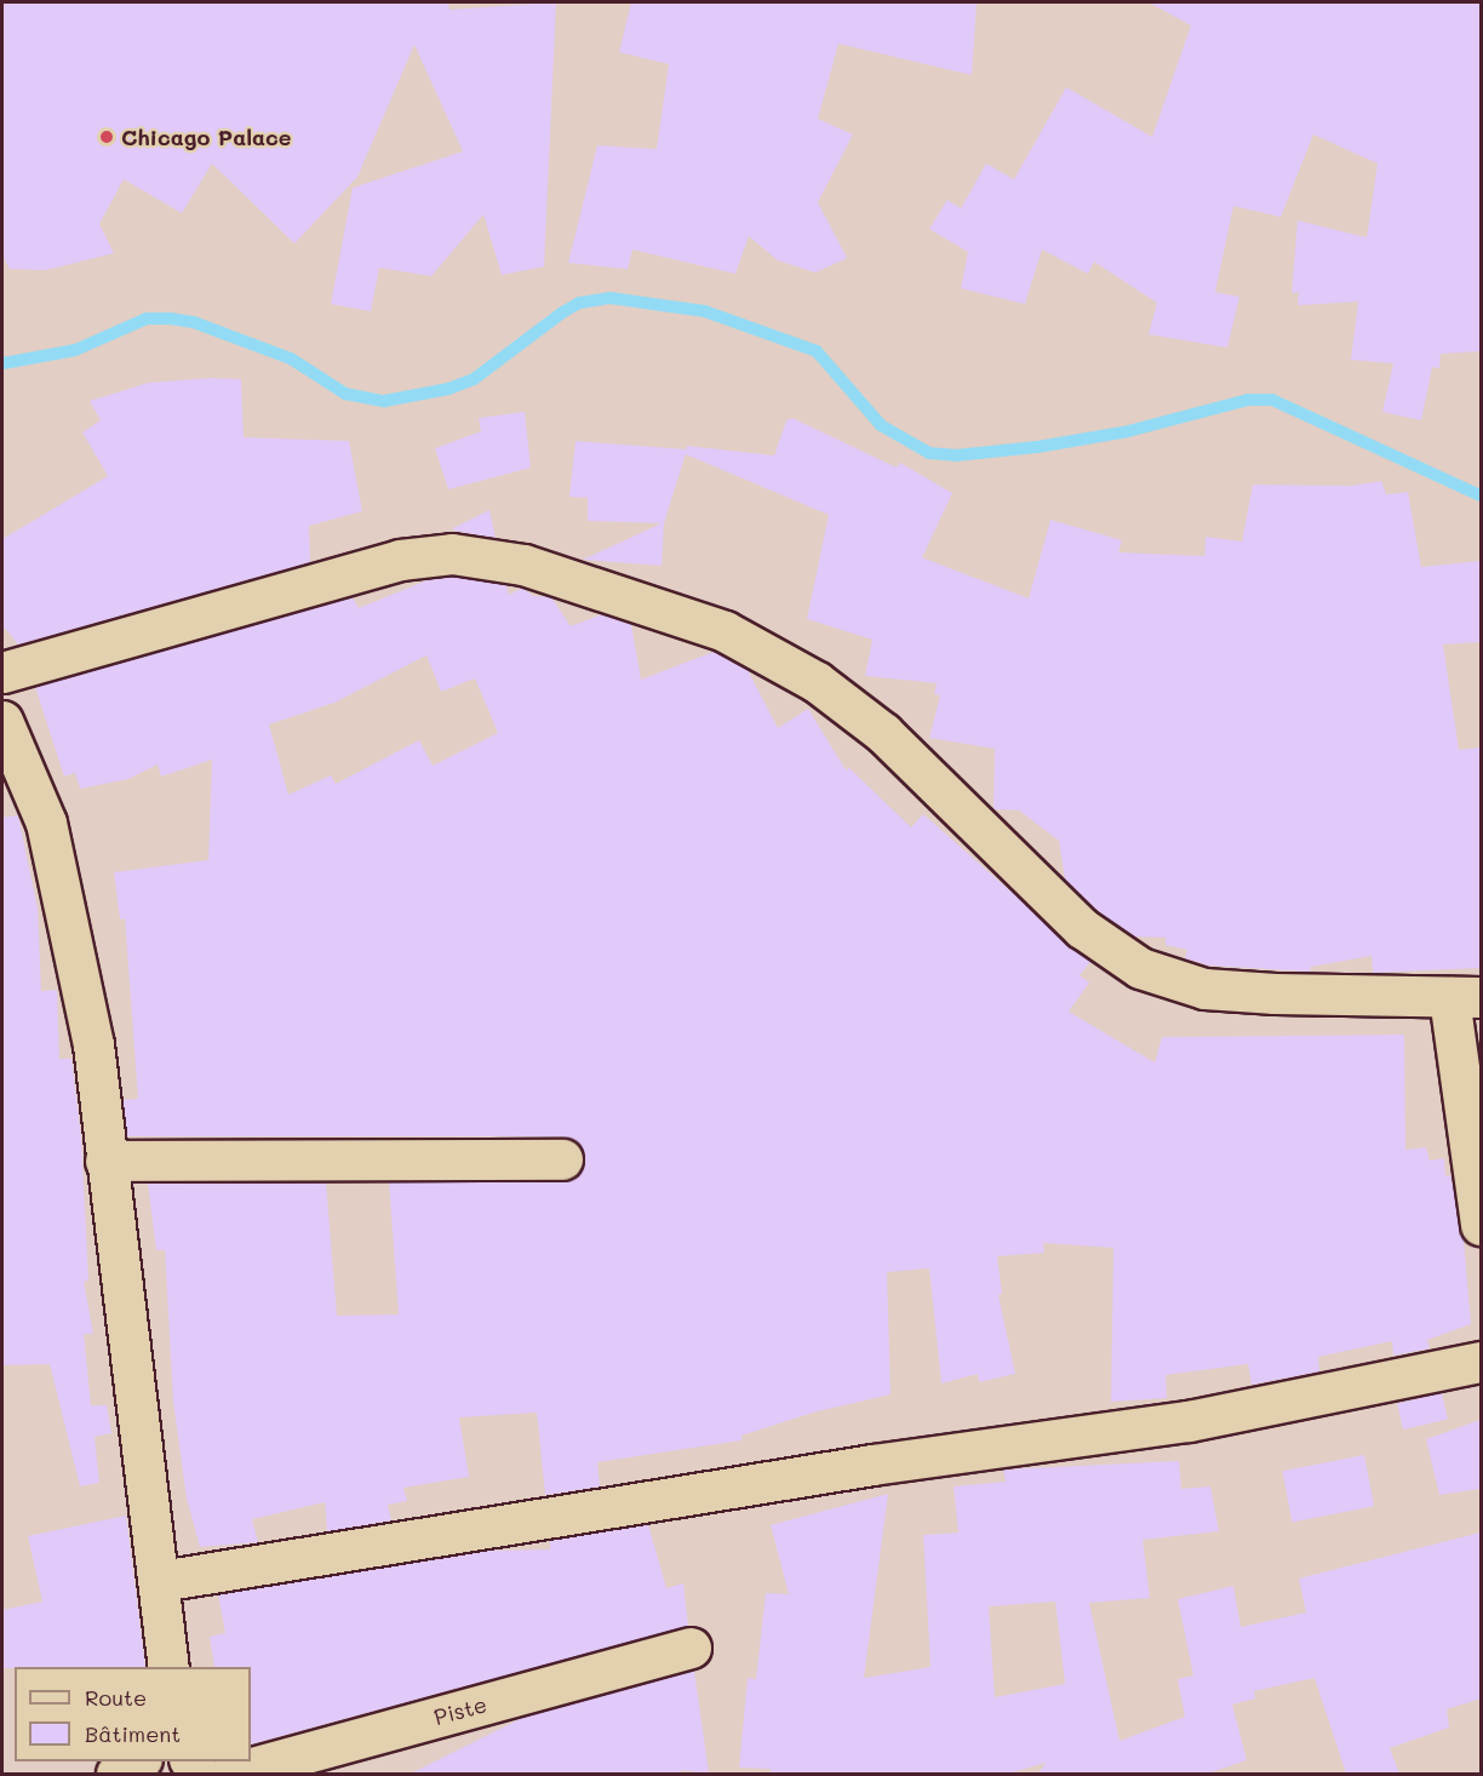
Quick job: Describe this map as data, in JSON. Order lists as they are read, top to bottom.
{
  "streets": {
    "street": ["Piste"]
  },
  "places": ["Chicago Palace"],
  "legend": ["Route", "Bâtiment"]
}
